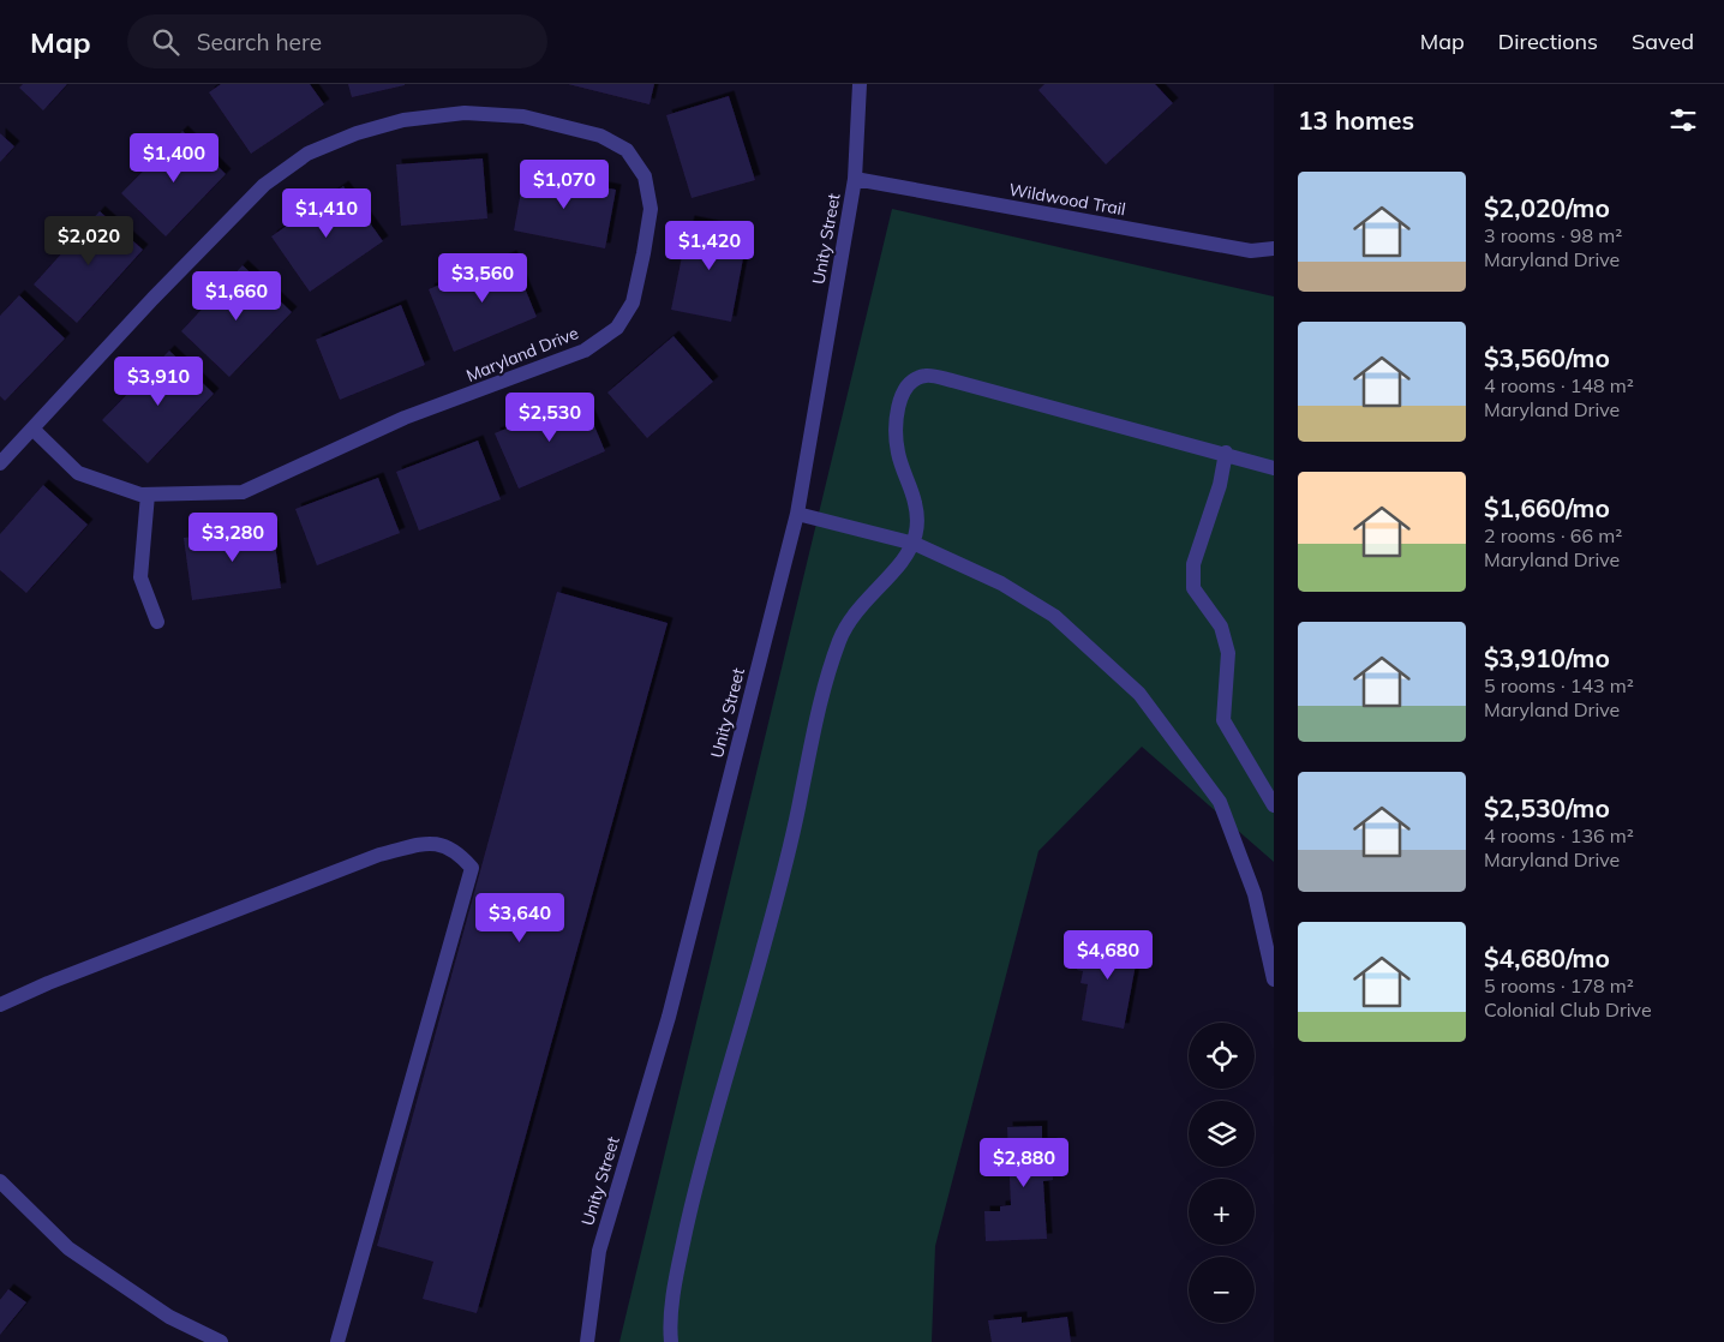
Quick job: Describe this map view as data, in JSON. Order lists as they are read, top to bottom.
{
  "streets": {
    "street": ["Wildwood Trail", "Unity Street", "Maryland Drive"]
  },
  "crossings": [
    ["Wildwood Trail", "Unity Street"]
  ],
  "page": {
    "header": "Map",
    "search": "Search here",
    "nav": ["Map", "Directions", "Saved"],
    "heading": "13 homes",
    "price": [
      "$1,400",
      "$1,070",
      "$1,410",
      "$2,020",
      "$1,420",
      "$3,560",
      "$1,660",
      "$3,910",
      "$2,530",
      "$3,280",
      "$3,640",
      "$4,680",
      "$2,880"
    ],
    "list": [
      {
        "name": "$2,020/mo",
        "note": "3 rooms · 98 m² · Maryland Drive"
      },
      {
        "name": "$3,560/mo",
        "note": "4 rooms · 148 m² · Maryland Drive"
      },
      {
        "name": "$1,660/mo",
        "note": "2 rooms · 66 m² · Maryland Drive"
      },
      {
        "name": "$3,910/mo",
        "note": "5 rooms · 143 m² · Maryland Drive"
      },
      {
        "name": "$2,530/mo",
        "note": "4 rooms · 136 m² · Maryland Drive"
      },
      {
        "name": "$4,680/mo",
        "note": "5 rooms · 178 m² · Colonial Club Drive"
      }
    ],
    "map_buttons": ["+", "−"]
  }
}
